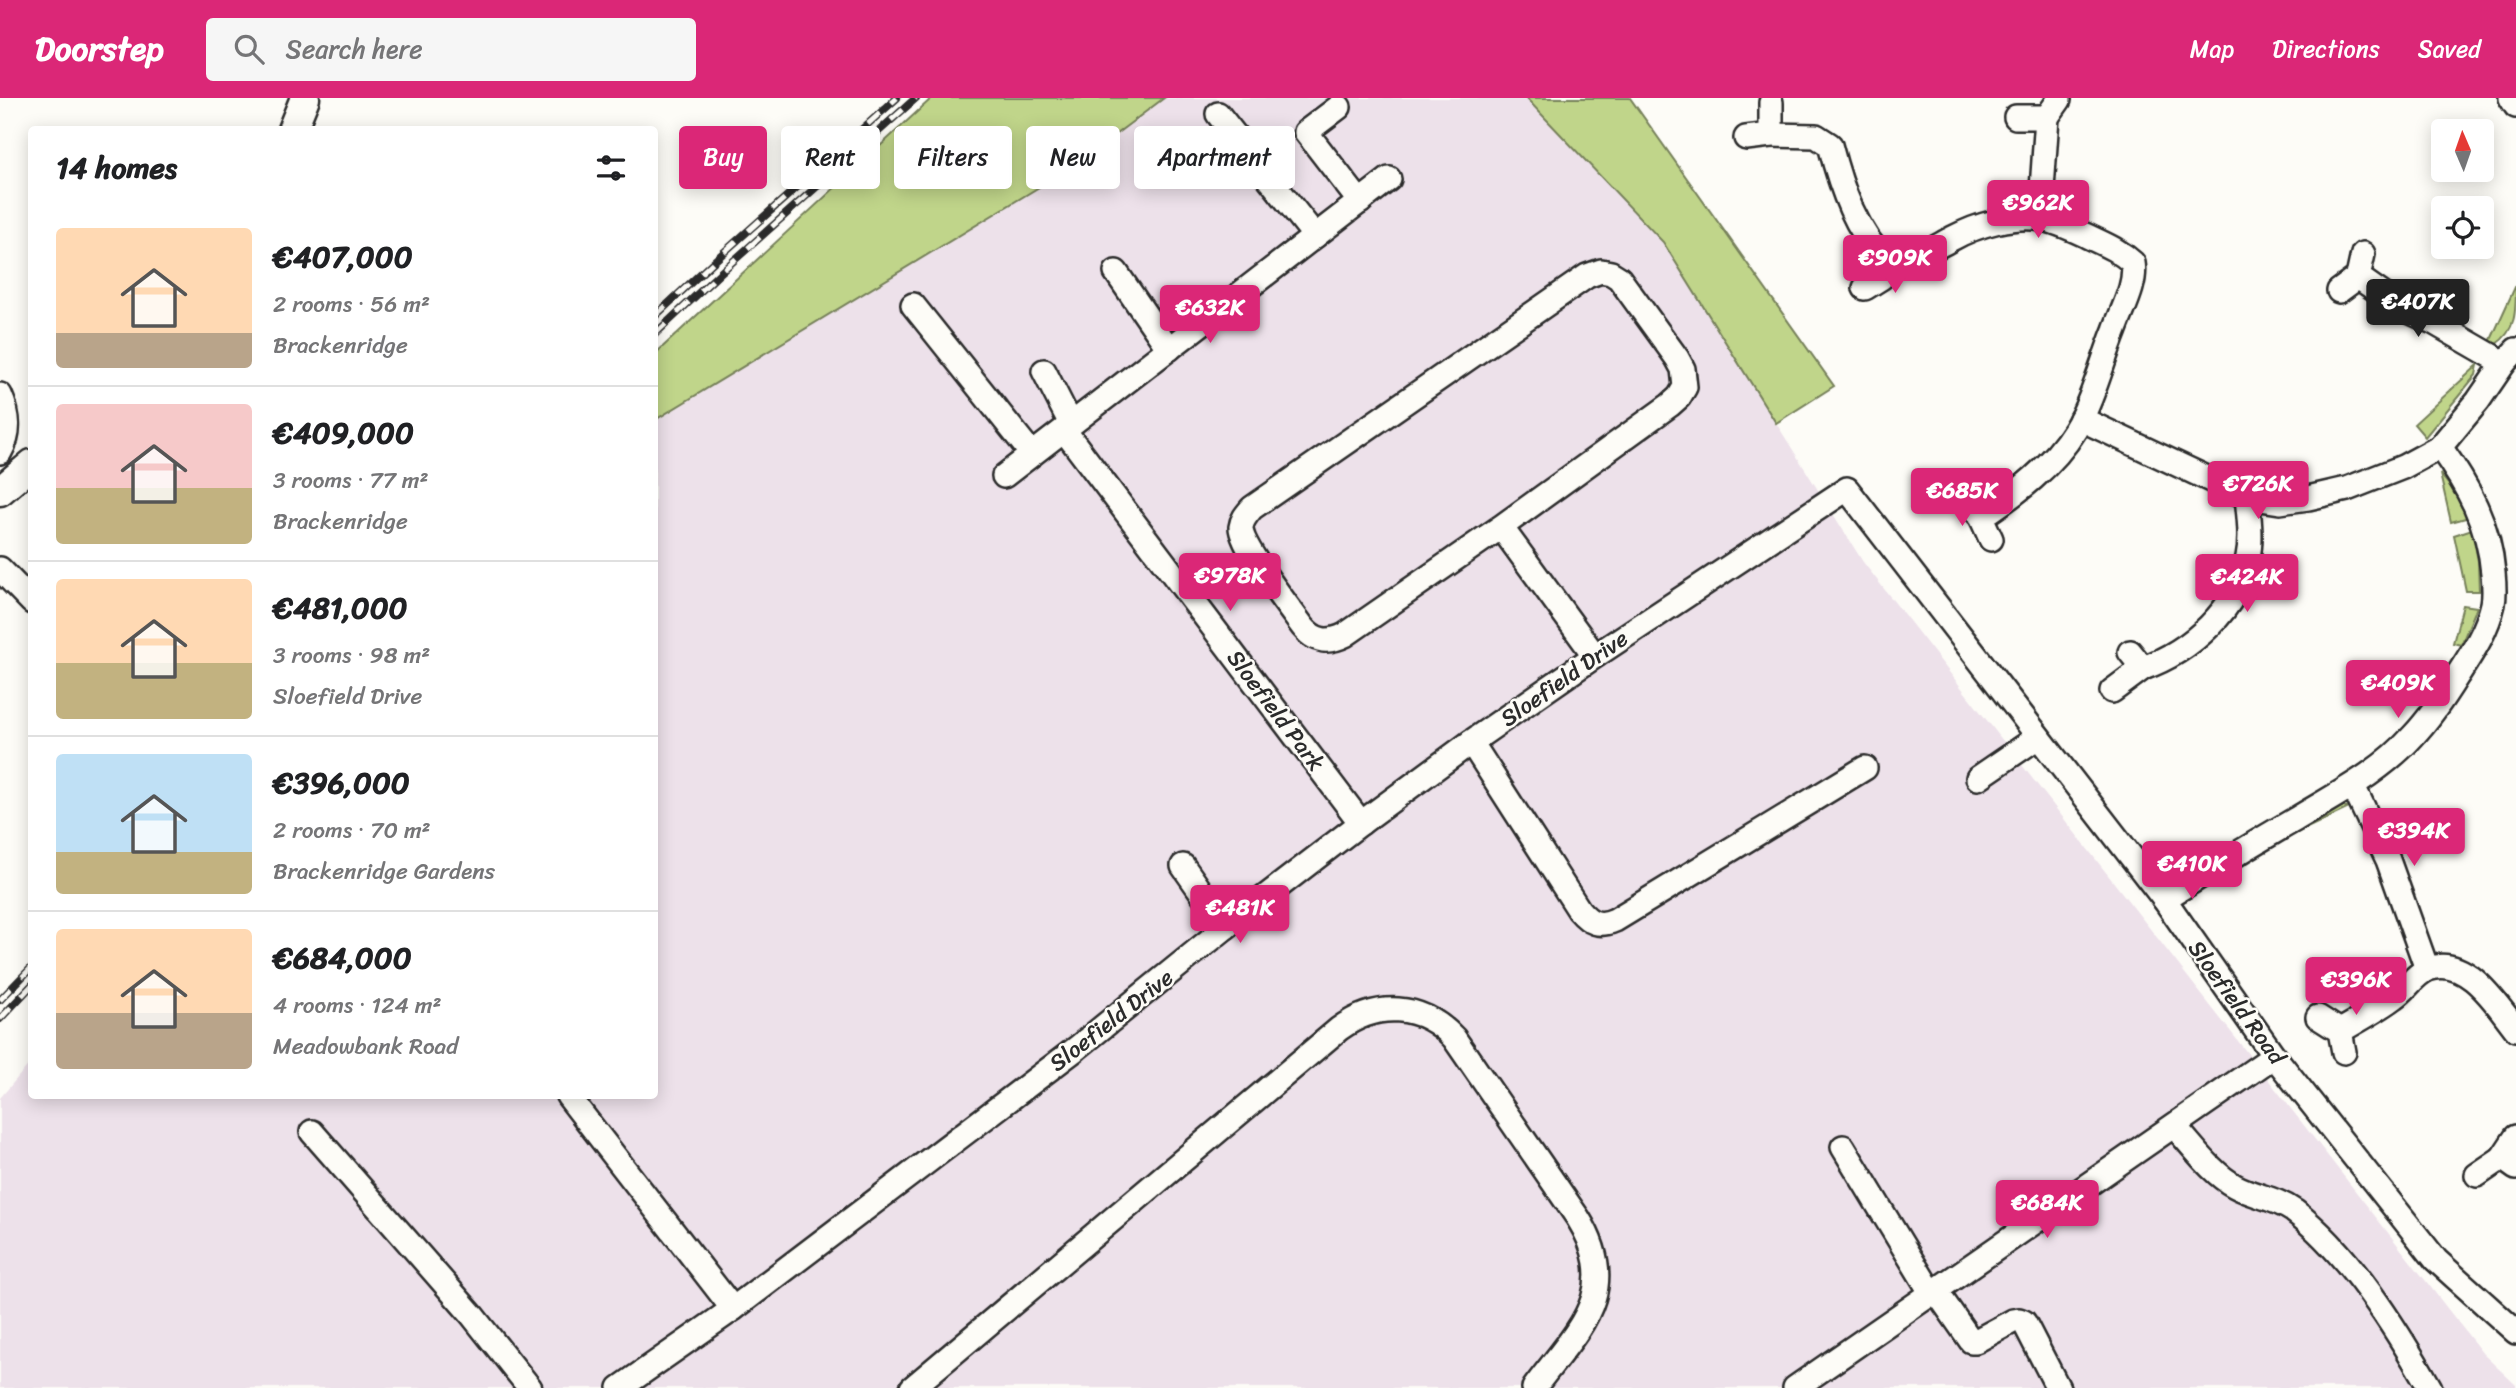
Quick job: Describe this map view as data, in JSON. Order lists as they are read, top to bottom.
{
  "streets": {
    "street": ["Sloefield Drive", "Sloefield Park", "Sloefield Road"]
  },
  "crossings": [
    ["Sloefield Drive", "Sloefield Park"],
    ["Sloefield Drive", "Sloefield Road"]
  ],
  "north": "top",
  "page": {
    "header": "Doorstep",
    "search": "Search here",
    "nav": ["Map", "Directions", "Saved"],
    "chip": [
      "Buy",
      "Rent",
      "Filters",
      "New",
      "Apartment"
    ],
    "heading": "14 homes",
    "price": [
      "€962K",
      "€909K",
      "€407K",
      "€632K",
      "€726K",
      "€685K",
      "€978K",
      "€424K",
      "€409K",
      "€394K",
      "€410K",
      "€481K",
      "€396K",
      "€684K"
    ],
    "list": [
      {
        "name": "€407,000",
        "note": "2 rooms · 56 m² · Brackenridge"
      },
      {
        "name": "€409,000",
        "note": "3 rooms · 77 m² · Brackenridge"
      },
      {
        "name": "€481,000",
        "note": "3 rooms · 98 m² · Sloefield Drive"
      },
      {
        "name": "€396,000",
        "note": "2 rooms · 70 m² · Brackenridge Gardens"
      },
      {
        "name": "€684,000",
        "note": "4 rooms · 124 m² · Meadowbank Road"
      }
    ]
  }
}
